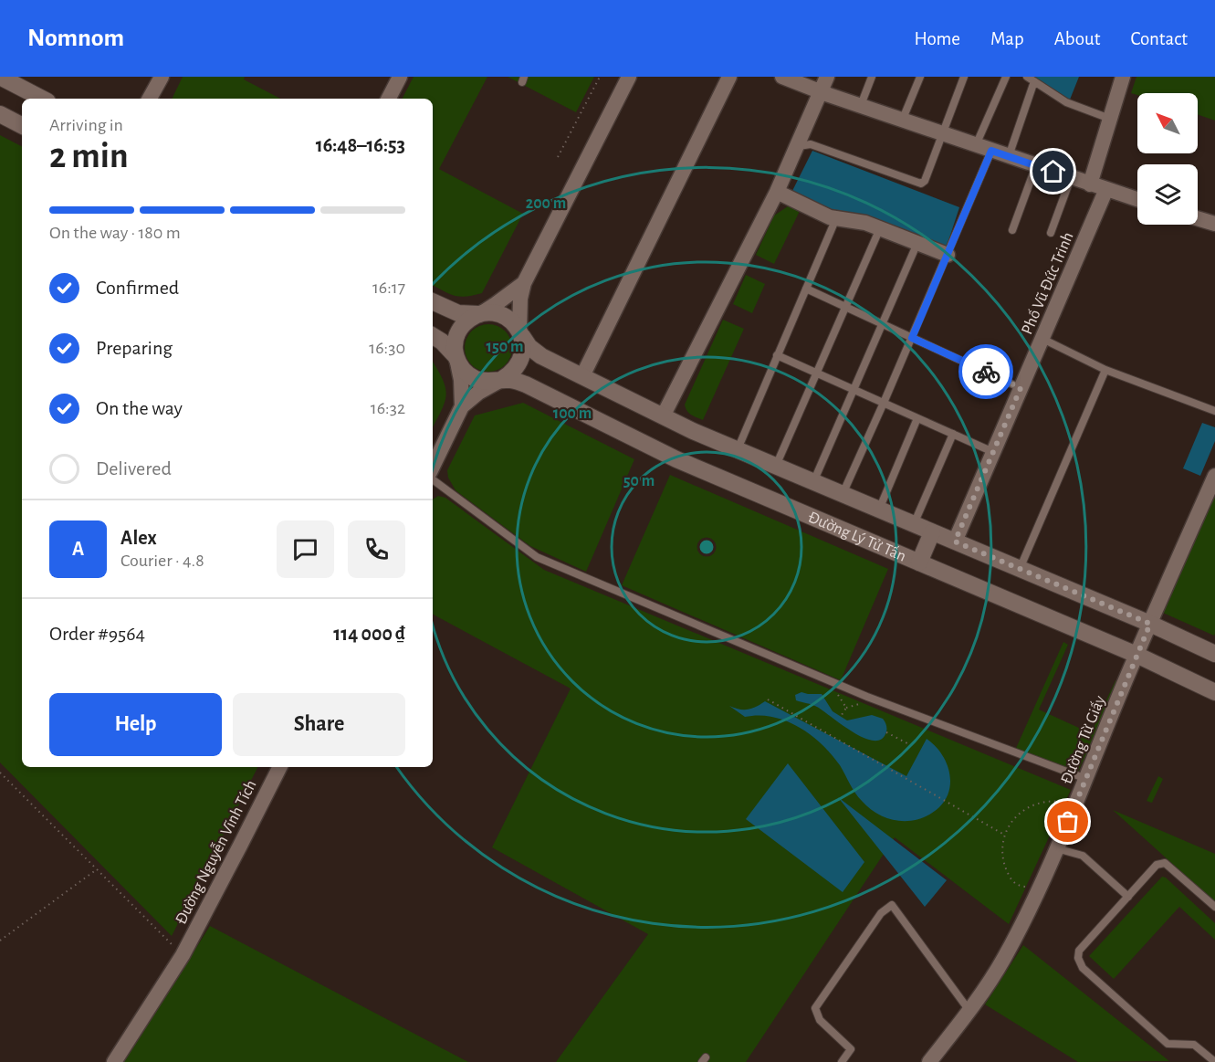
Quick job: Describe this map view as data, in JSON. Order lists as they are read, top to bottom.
{
  "streets": {
    "street": [
      "Phố Vũ Đức Trinh",
      "Đường Lý Tử Tấn",
      "Đường Từ Giấy",
      "Đường Nguyễn Vĩnh Tích"
    ]
  },
  "crossings": [
    ["Phố Vũ Đức Trinh", "Đường Lý Tử Tấn"],
    ["Đường Lý Tử Tấn", "Đường Từ Giấy"]
  ],
  "north": "top left",
  "page": {
    "header": "Nomnom",
    "nav": [
      "Home",
      "Map",
      "About",
      "Contact"
    ],
    "heading": ["2 min", "Arriving in", "16:48–16:53"],
    "panel": [
      "Alex",
      "Courier · 4.8",
      "Order #9564",
      "114 000 ₫"
    ],
    "bar": "On the way · 180 m",
    "list": [
      ["Confirmed", "16:17"],
      ["Preparing", "16:30"],
      ["On the way", "16:32"],
      "Delivered"
    ],
    "round": "A",
    "buttons": ["Help", "Share"]
  },
  "rings": [
    "200 m",
    "150 m",
    "100 m",
    "50 m"
  ]
}
